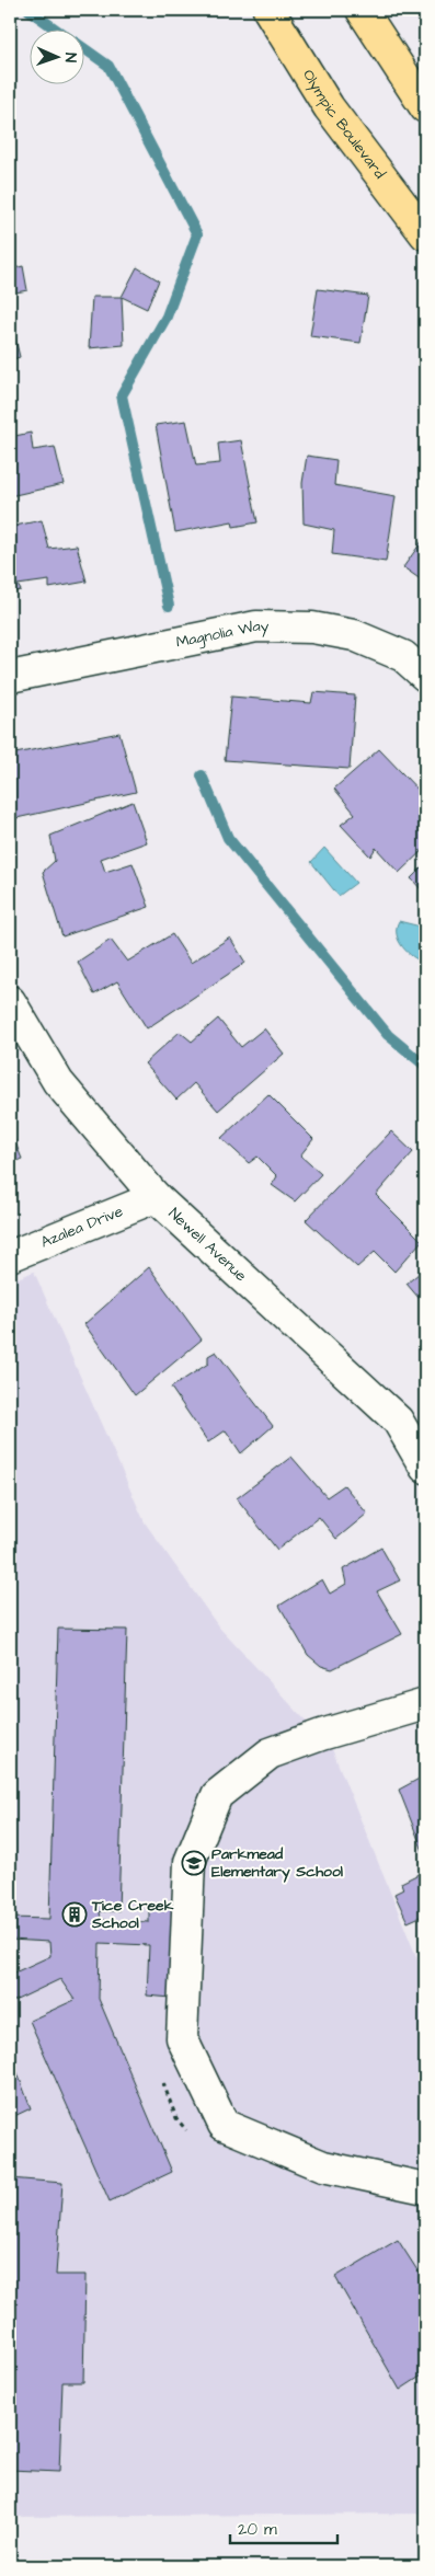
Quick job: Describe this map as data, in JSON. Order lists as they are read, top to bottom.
{
  "streets": {
    "main road": ["Olympic Boulevard"],
    "street": ["Magnolia Way", "Azalea Drive", "Newell Avenue"]
  },
  "crossings": [
    ["Azalea Drive", "Newell Avenue"]
  ],
  "places": {
    "school or university": ["Parkmead Elementary School"],
    "building": ["Tice Creek School"]
  },
  "scale_bar": "20 m",
  "north": "right"
}
